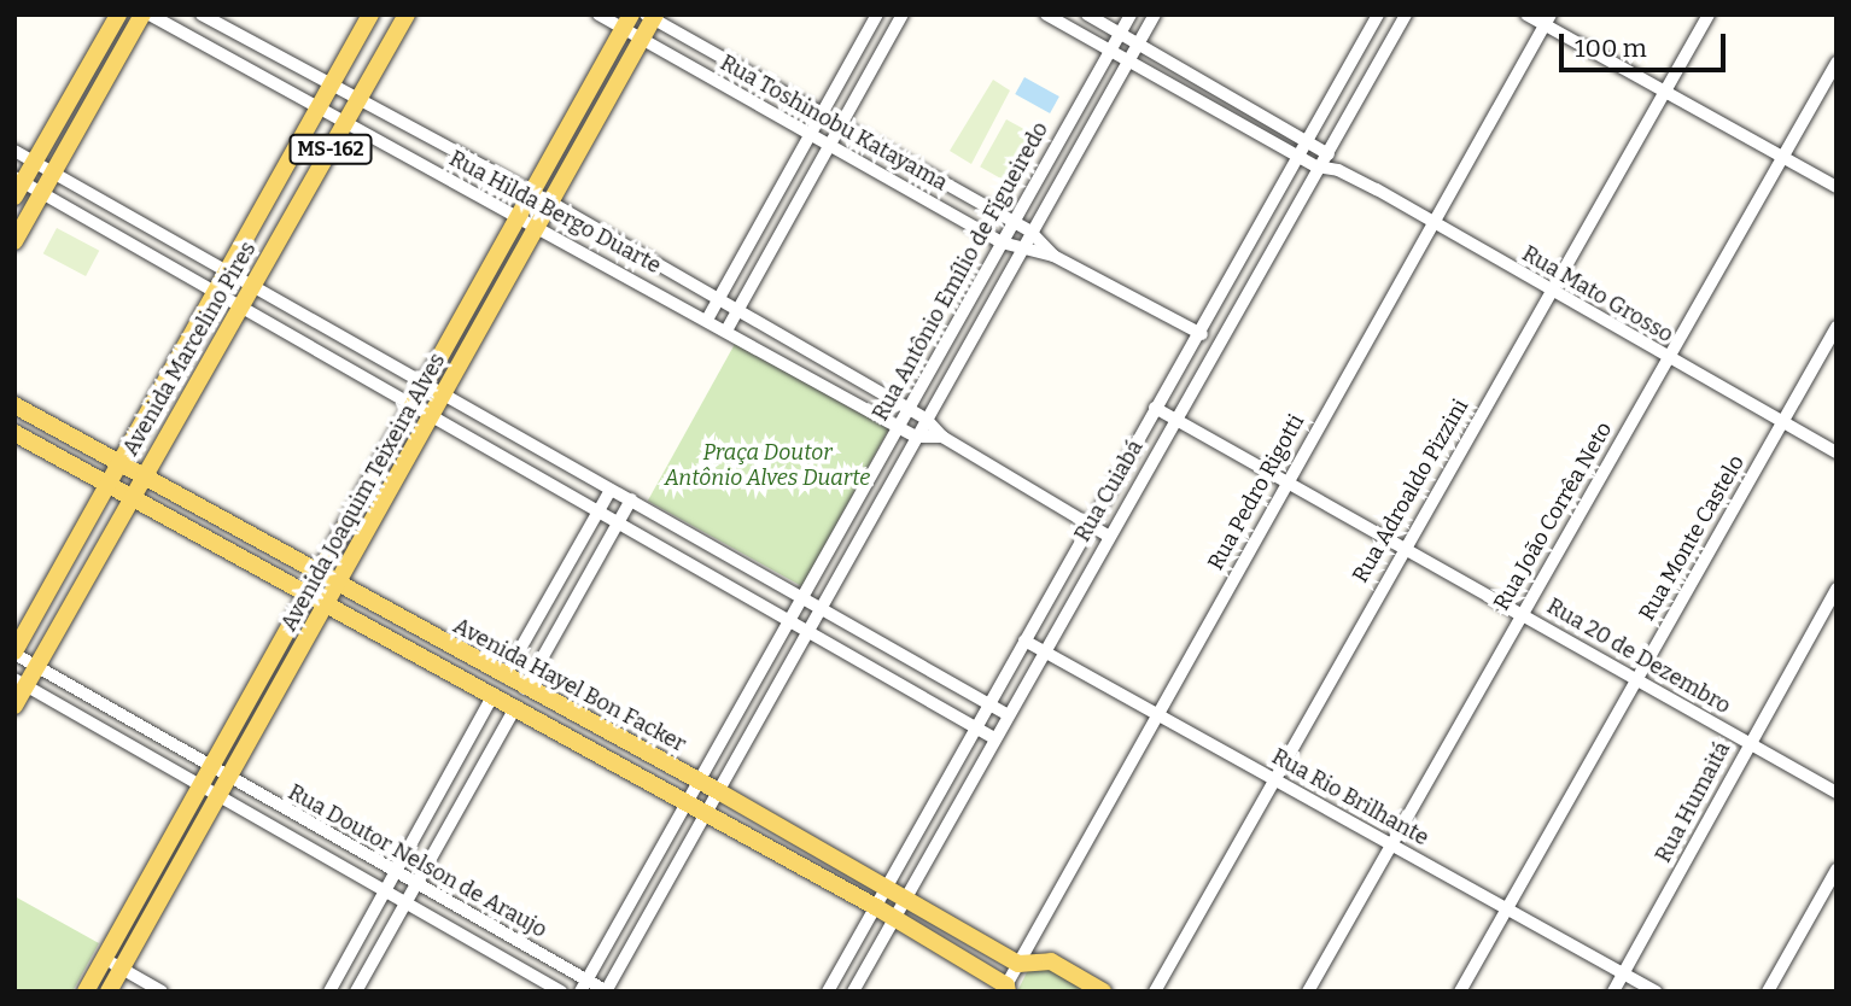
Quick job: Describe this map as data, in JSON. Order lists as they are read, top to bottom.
{
  "streets": {
    "main road": [
      "MS-162",
      "Avenida Marcelino Pires",
      "Avenida Joaquim Teixeira Alves",
      "Avenida Hayel Bon Facker"
    ],
    "street": [
      "Rua Toshinobu Katayama",
      "Rua Hilda Bergo Duarte",
      "Rua Antônio Emílio de Figueiredo",
      "Rua Mato Grosso",
      "Rua Cuiabá",
      "Rua Adroaldo Pizzini",
      "Rua Pedro Rigotti",
      "Rua João Corrêa Neto",
      "Rua Monte Castelo",
      "Rua 20 de Dezembro",
      "Rua Rio Brilhante",
      "Rua Humaitá",
      "Rua Doutor Nelson de Araujo"
    ]
  },
  "crossings": [
    ["Rua Toshinobu Katayama", "Rua Antônio Emílio de Figueiredo"],
    ["Rua Toshinobu Katayama", "Rua Cuiabá"],
    ["Rua Toshinobu Katayama", "Avenida Joaquim Teixeira Alves"],
    ["Rua Hilda Bergo Duarte", "Rua Antônio Emílio de Figueiredo"],
    ["Rua Hilda Bergo Duarte", "Avenida Marcelino Pires"],
    ["Rua Hilda Bergo Duarte", "Rua Cuiabá"],
    ["Rua Hilda Bergo Duarte", "Avenida Joaquim Teixeira Alves"],
    ["Rua Antônio Emílio de Figueiredo", "Rua Mato Grosso"],
    ["Rua Antônio Emílio de Figueiredo", "Avenida Hayel Bon Facker"],
    ["Rua Antônio Emílio de Figueiredo", "Rua Doutor Nelson de Araujo"],
    ["Rua Mato Grosso", "Rua Cuiabá"],
    ["Rua Mato Grosso", "Rua Adroaldo Pizzini"],
    ["Rua Mato Grosso", "Rua Pedro Rigotti"],
    ["Rua Mato Grosso", "Rua João Corrêa Neto"],
    ["Rua Mato Grosso", "Rua Monte Castelo"],
    ["Avenida Marcelino Pires", "Avenida Hayel Bon Facker"],
    ["Avenida Marcelino Pires", "Rua Doutor Nelson de Araujo"],
    ["Rua Cuiabá", "Rua 20 de Dezembro"],
    ["Rua Cuiabá", "Avenida Hayel Bon Facker"],
    ["Rua Cuiabá", "Rua Rio Brilhante"],
    ["Rua Adroaldo Pizzini", "Rua 20 de Dezembro"],
    ["Rua Adroaldo Pizzini", "Rua Rio Brilhante"],
    ["Avenida Joaquim Teixeira Alves", "Avenida Hayel Bon Facker"],
    ["Avenida Joaquim Teixeira Alves", "Rua Doutor Nelson de Araujo"],
    ["Rua Pedro Rigotti", "Rua 20 de Dezembro"],
    ["Rua Pedro Rigotti", "Avenida Hayel Bon Facker"],
    ["Rua Pedro Rigotti", "Rua Rio Brilhante"],
    ["Rua João Corrêa Neto", "Rua 20 de Dezembro"],
    ["Rua João Corrêa Neto", "Rua Rio Brilhante"],
    ["Rua Monte Castelo", "Rua 20 de Dezembro"],
    ["Rua Monte Castelo", "Rua Rio Brilhante"],
    ["Rua 20 de Dezembro", "Rua Humaitá"],
    ["Rua Rio Brilhante", "Rua Humaitá"]
  ],
  "parks": ["Praça Doutor Antônio Alves Duarte"],
  "scale_bar": "100 m"
}
